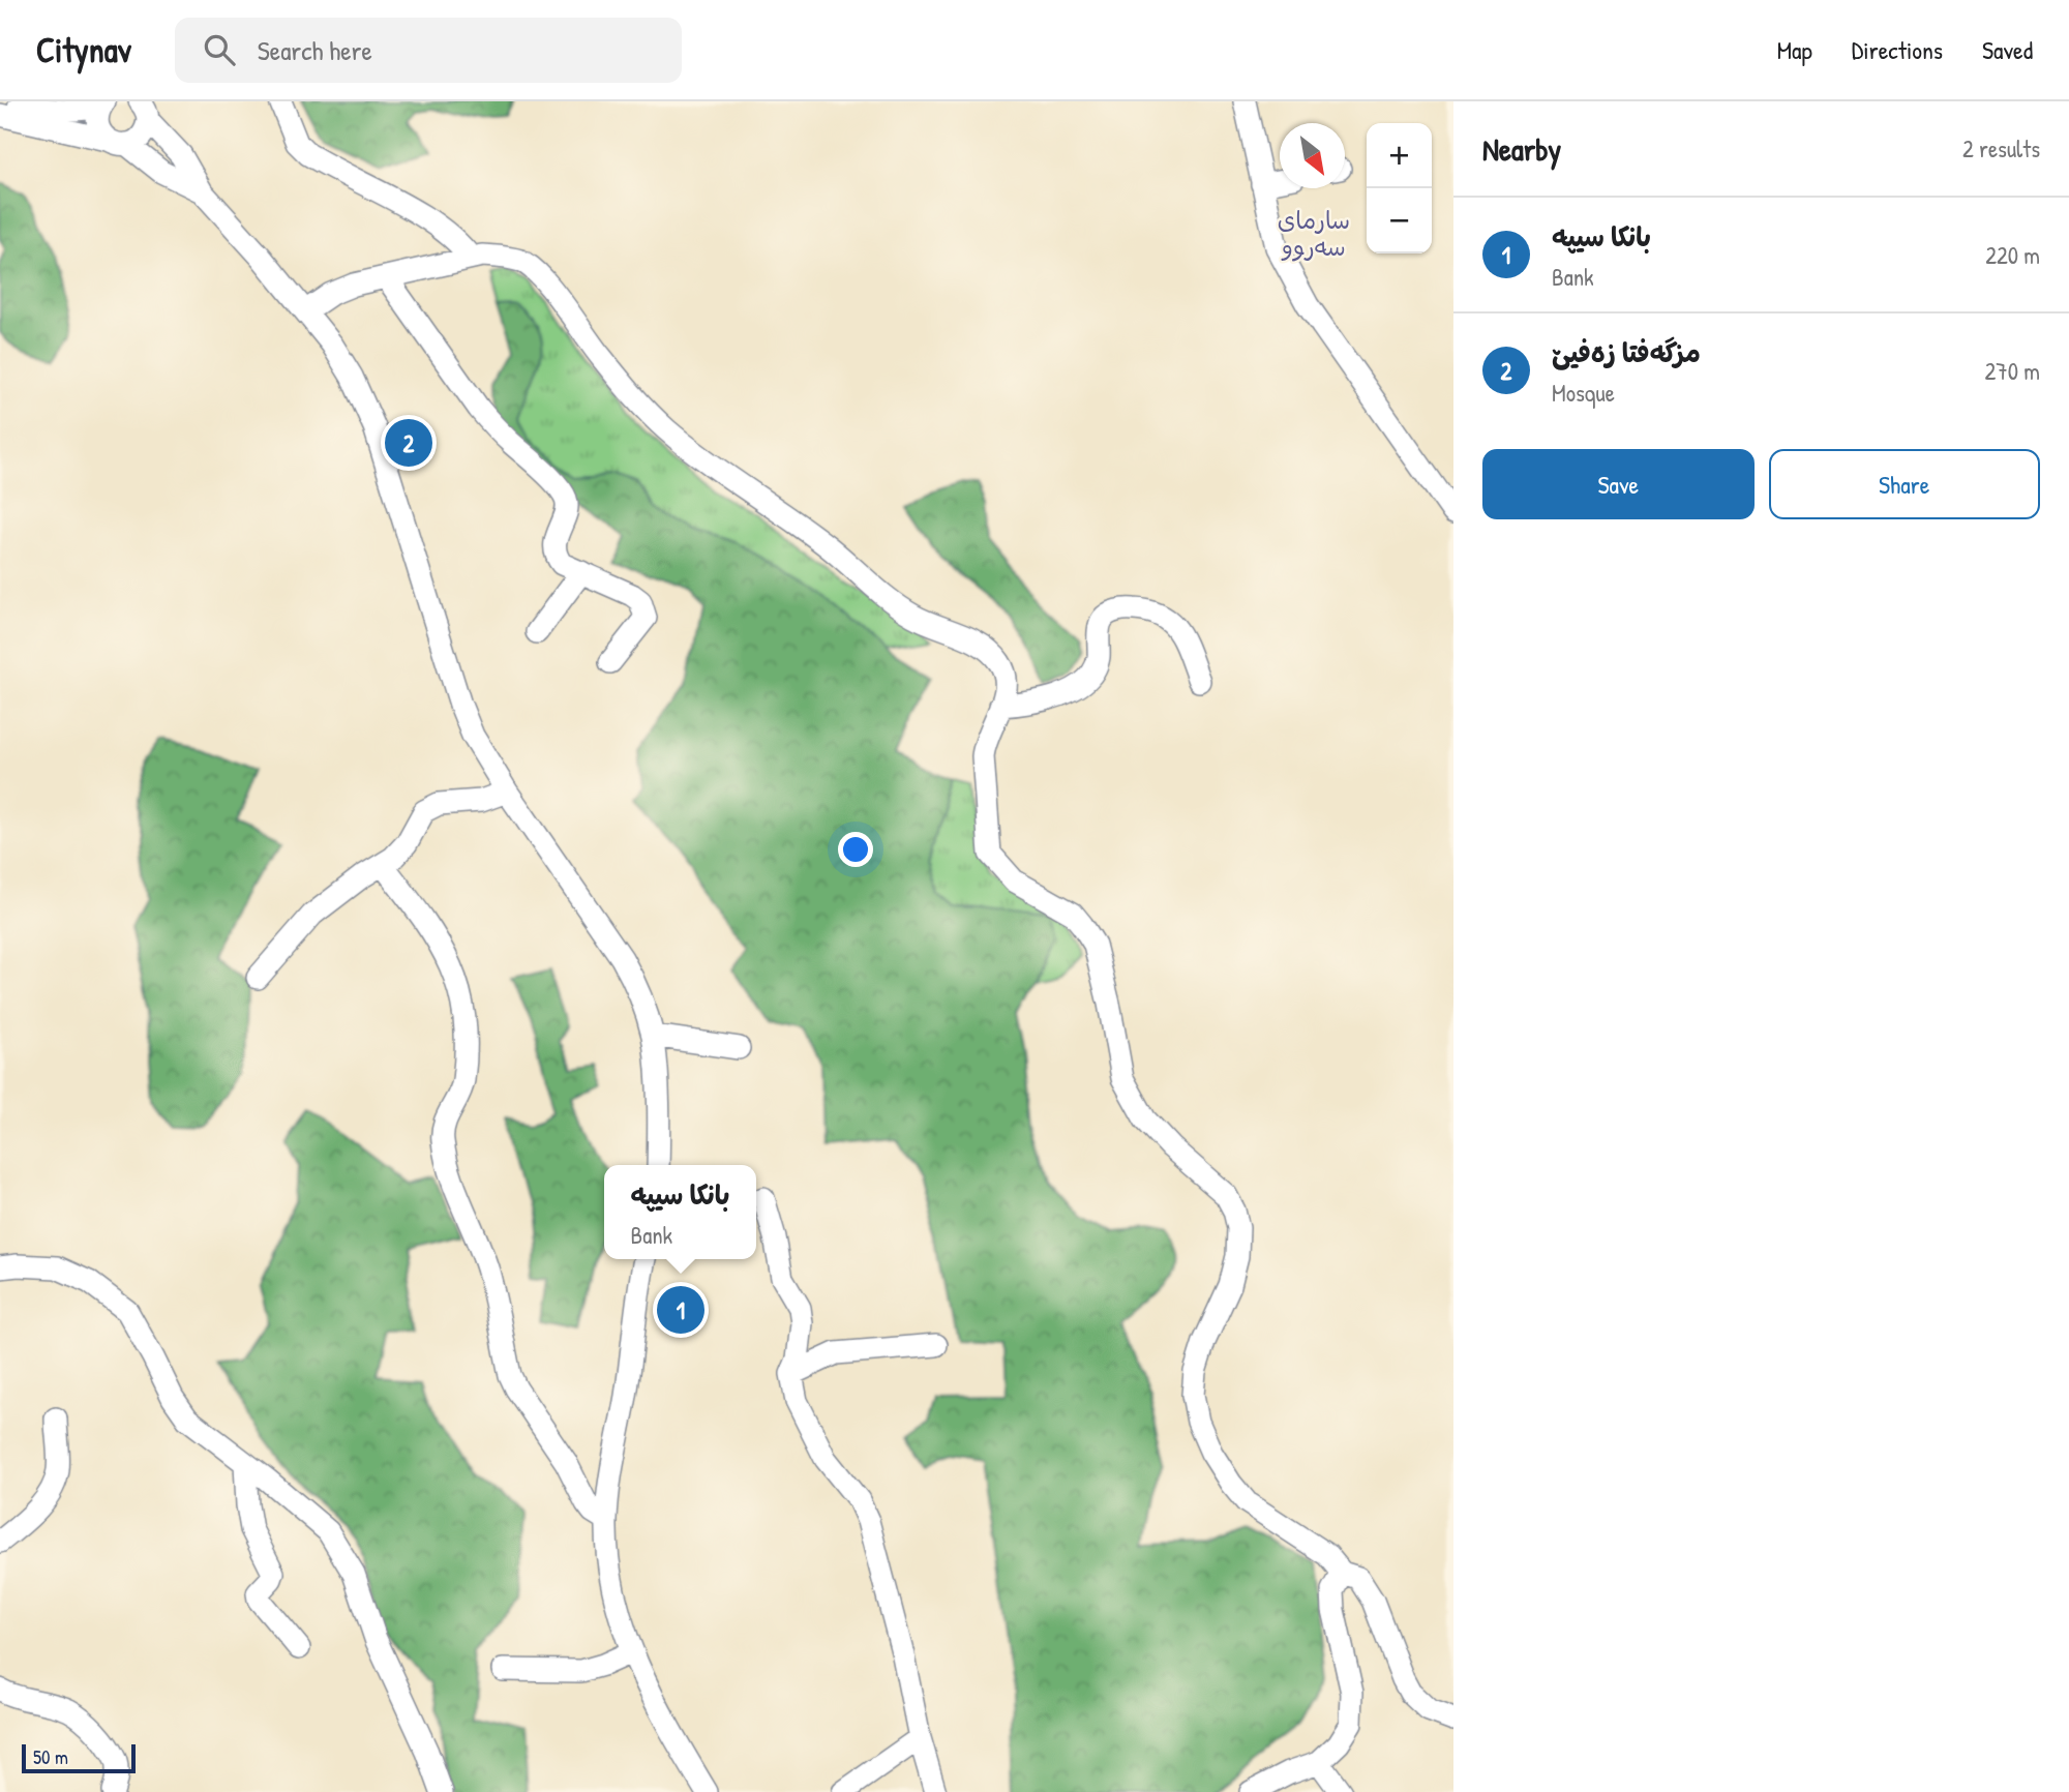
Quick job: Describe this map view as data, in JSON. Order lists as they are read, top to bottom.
{
  "districts": ["سارمای سەروو"],
  "scale_bar": "50 m",
  "north": "bottom right",
  "page": {
    "header": "Citynav",
    "search": "Search here",
    "nav": ["Map", "Directions", "Saved"],
    "heading": ["Nearby", "2 results"],
    "map_buttons": ["+", "−"],
    "list": [
      {
        "mark": "1",
        "name": "بانکا سیپە",
        "note": "Bank",
        "value": "220 m"
      },
      {
        "mark": "2",
        "name": "مزگەفتا زەفیێ",
        "note": "Mosque",
        "value": "270 m"
      }
    ],
    "pins": ["2", "1"],
    "buttons": ["Save", "Share"],
    "popup": ["بانکا سیپە", "Bank"],
    "scale": "50 m"
  }
}
